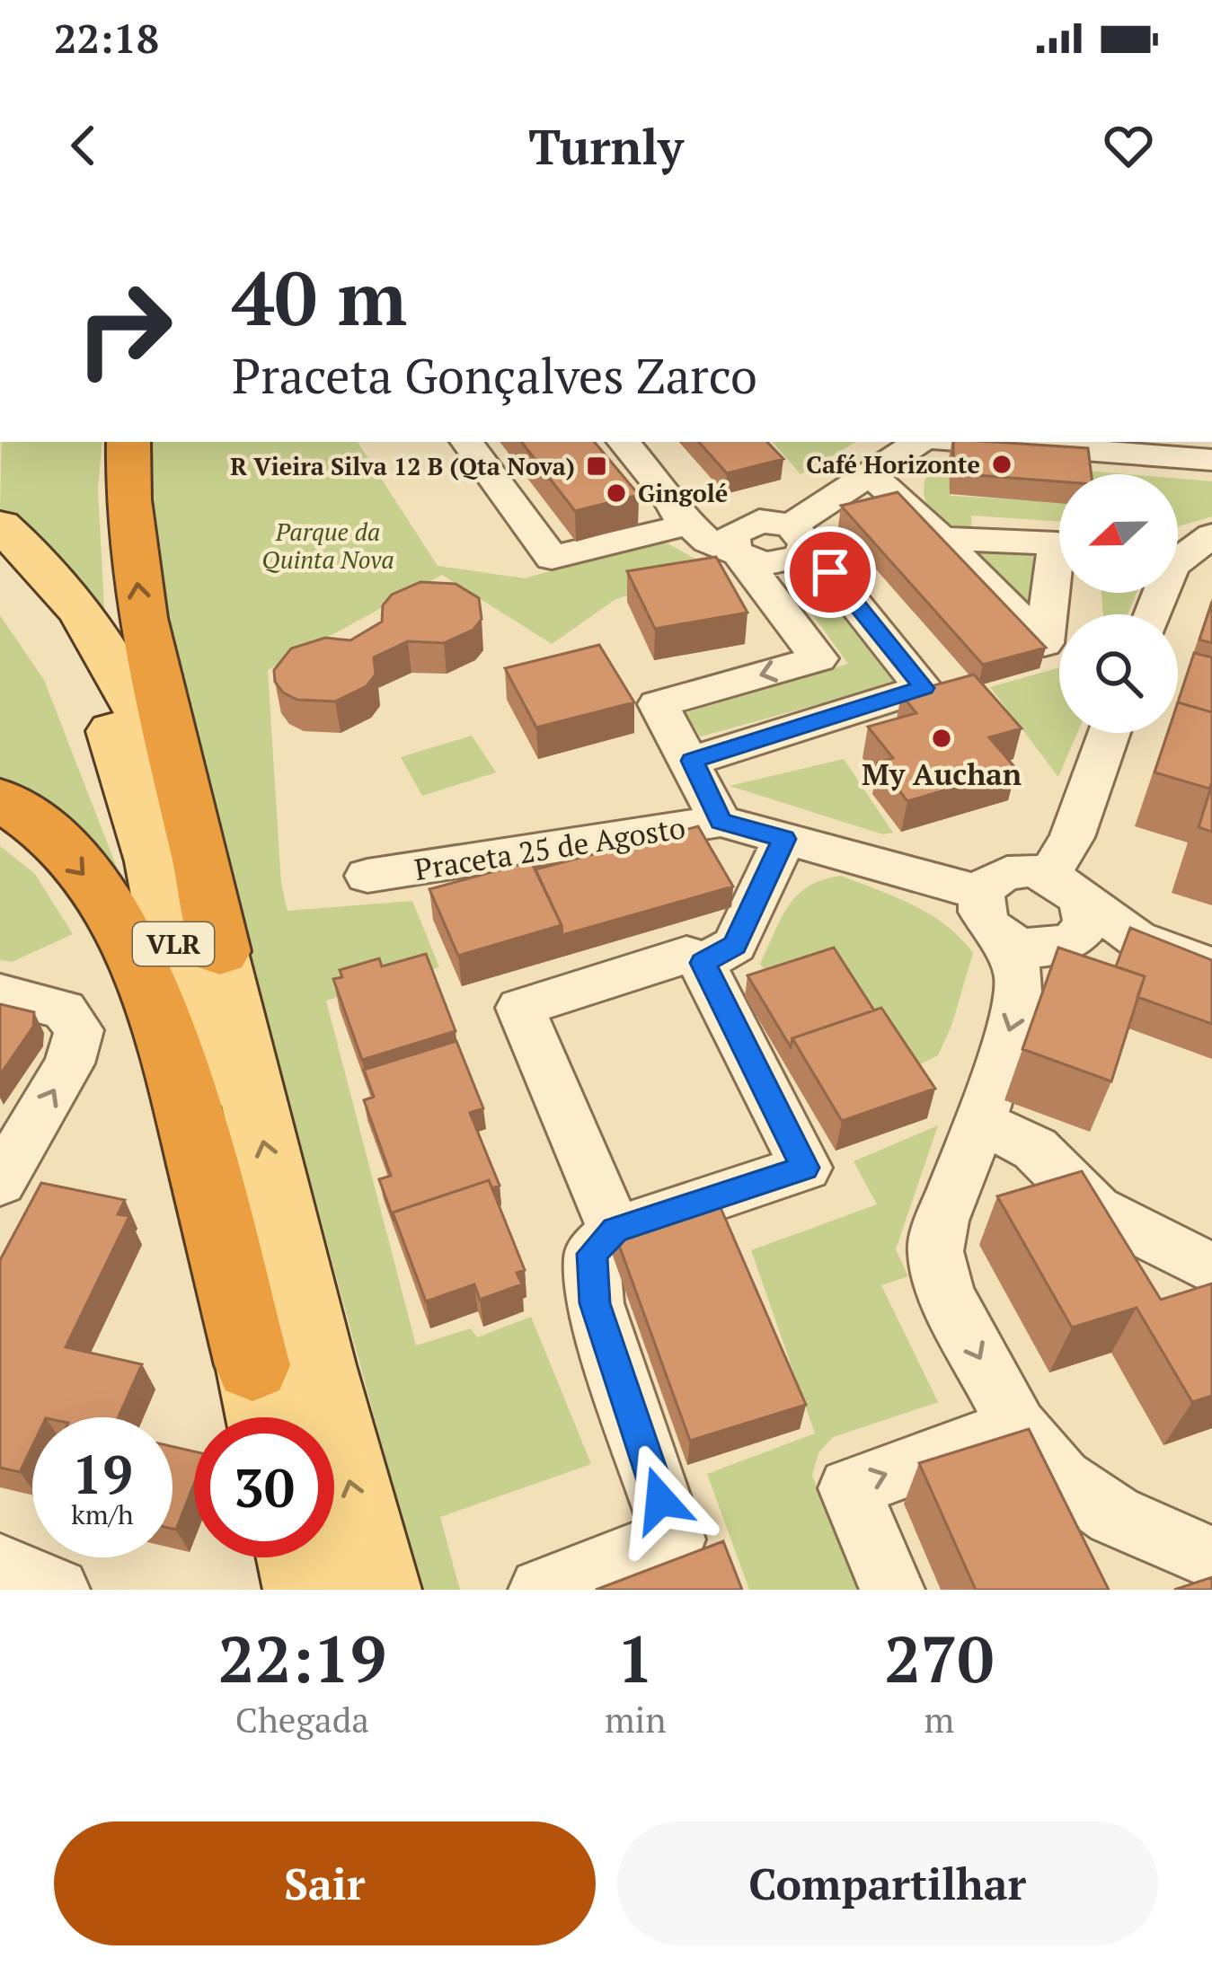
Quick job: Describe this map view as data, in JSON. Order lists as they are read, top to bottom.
{
  "streets": {
    "main road": ["VLR"],
    "street": ["Praceta 25 de Agosto"]
  },
  "parks": ["Parque da Quinta Nova"],
  "places": {
    "other": ["Café Horizonte", "Gingolé", "My Auchan"],
    "transit": ["R Vieira Silva 12 B (Qta Nova)"]
  },
  "north": "left",
  "page": {
    "status": "22:18",
    "header": "Turnly",
    "turn": ["40 m", "Praceta Gonçalves Zarco"],
    "speed": "19 km/h",
    "limit": "30",
    "eta": [
      "22:19",
      "Chegada",
      "1",
      "min",
      "270",
      "m"
    ],
    "buttons": ["Sair", "Compartilhar"]
  }
}
